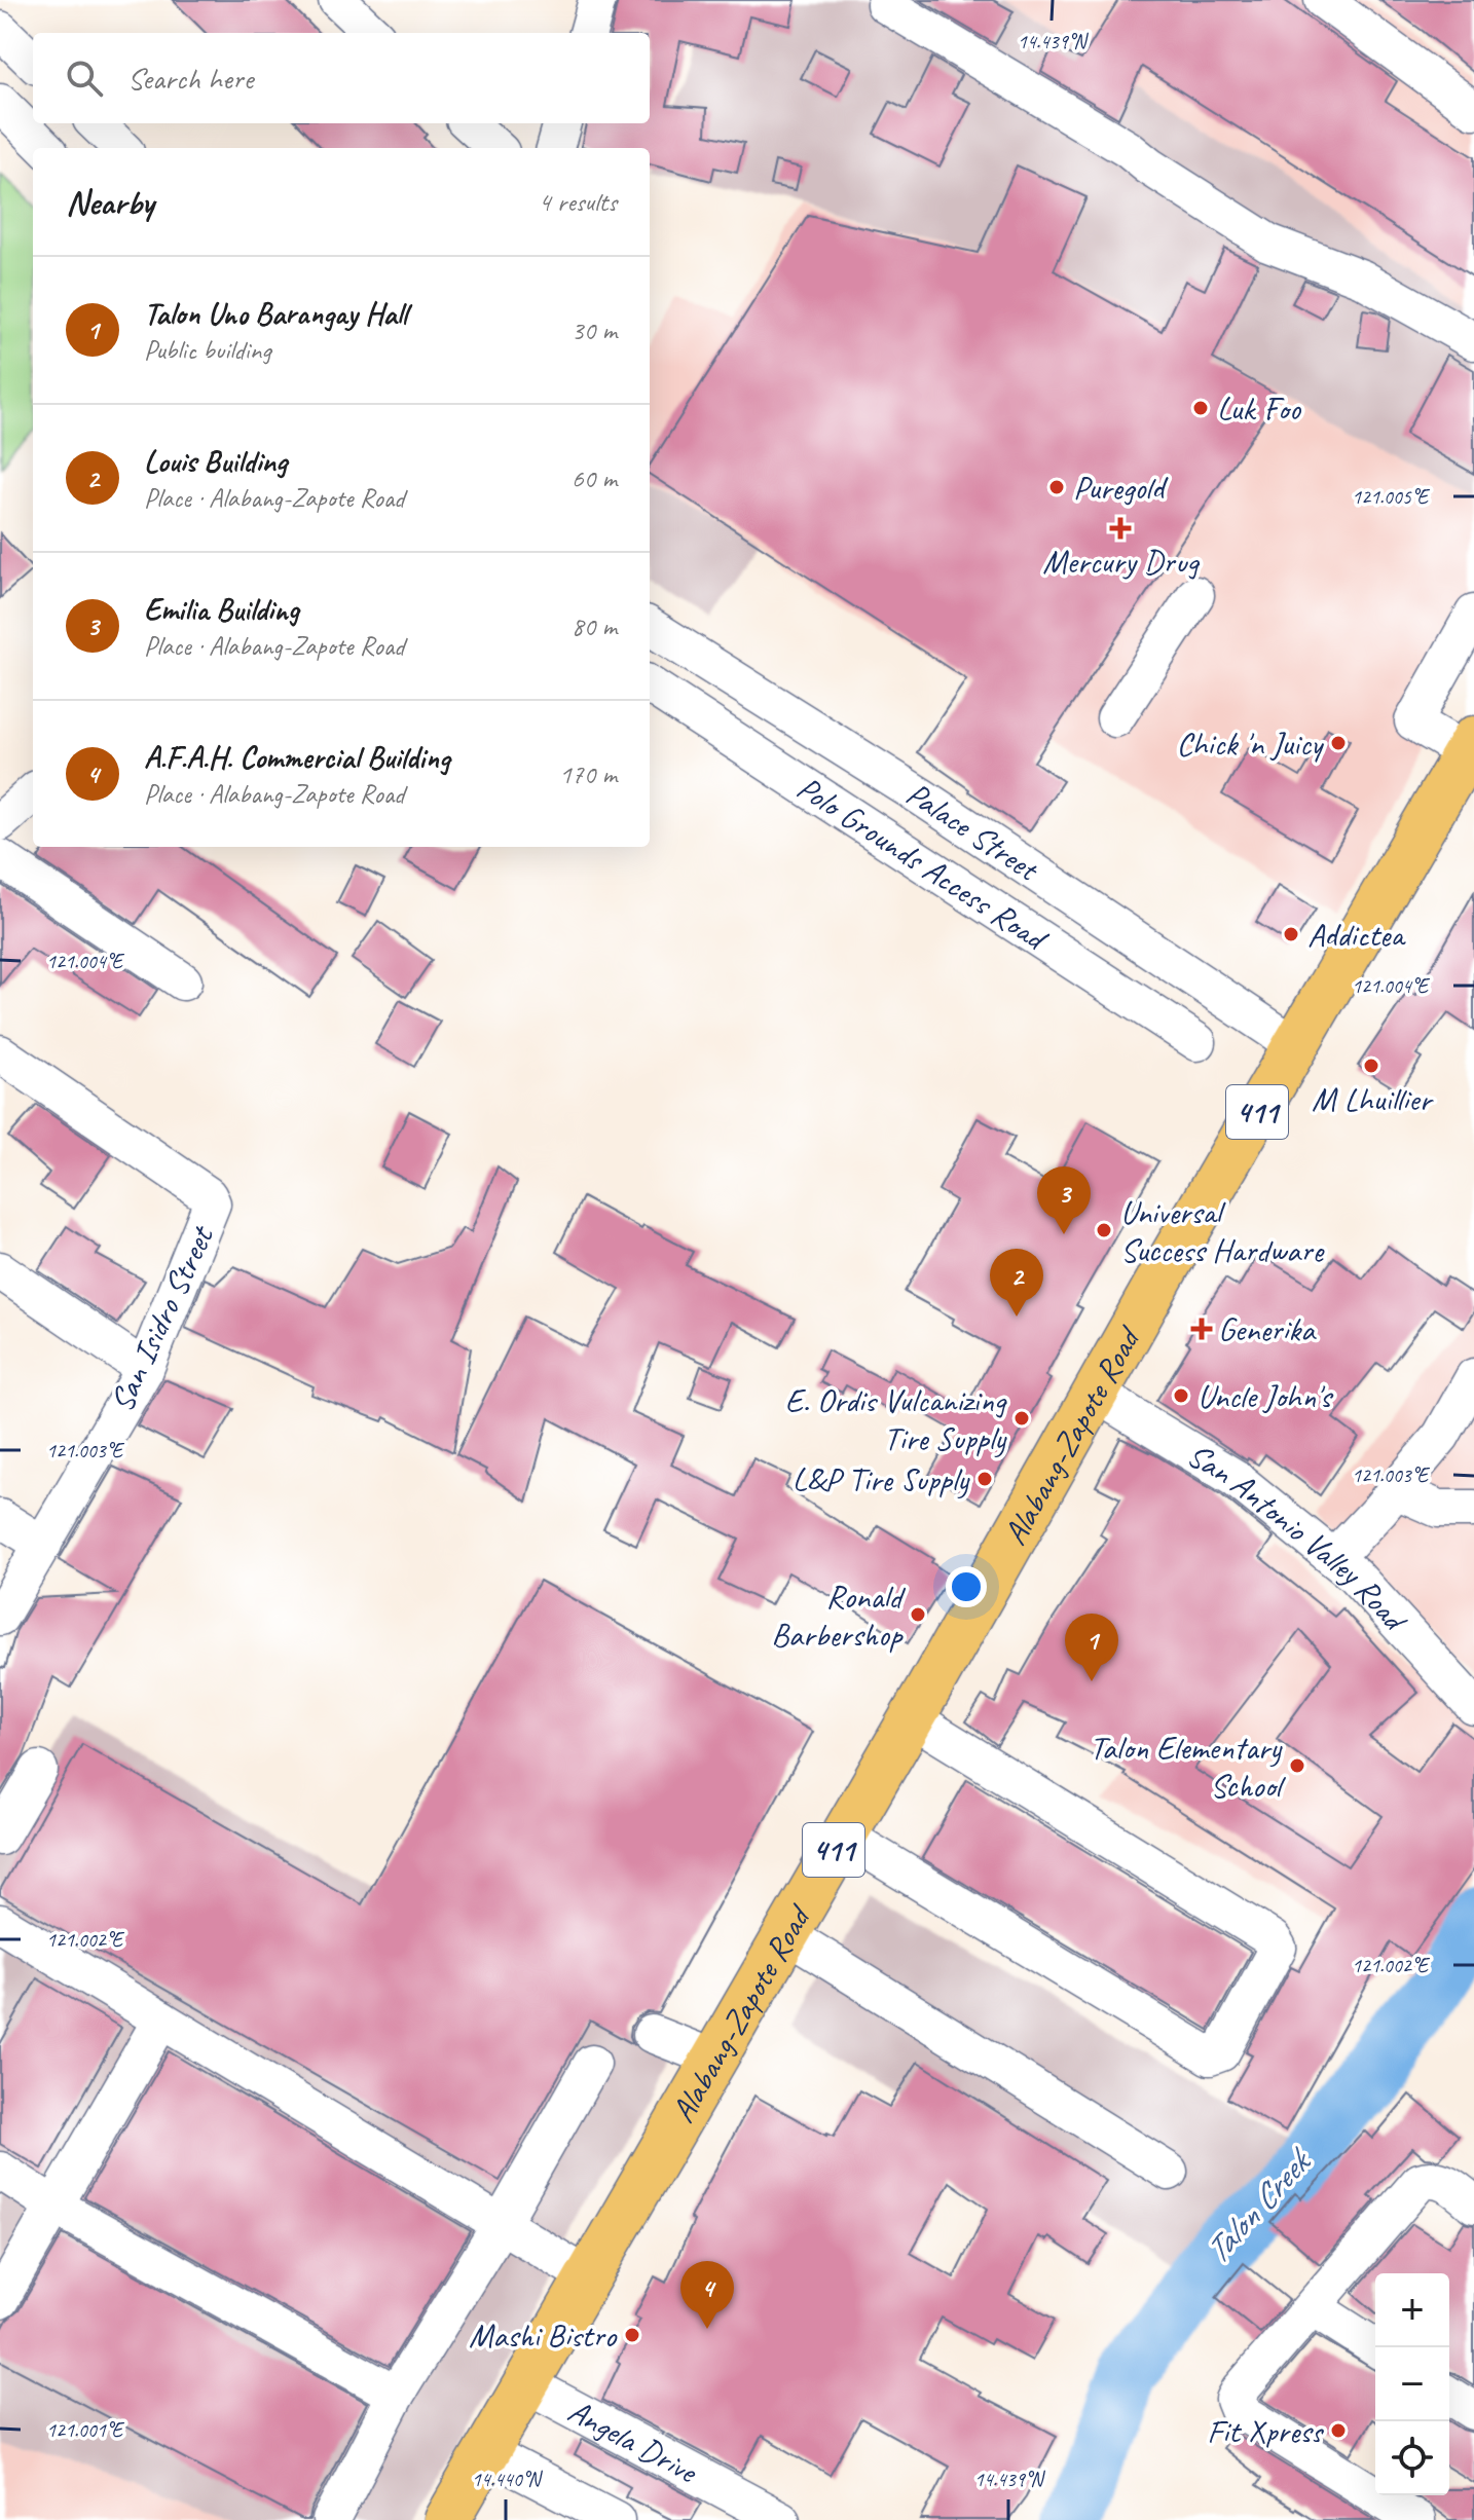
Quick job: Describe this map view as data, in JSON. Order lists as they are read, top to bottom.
{
  "streets": {
    "highway": ["411", "Alabang-Zapote Road"],
    "street": [
      "Palace Street",
      "Polo Grounds Access Road",
      "San Isidro Street",
      "San Antonio Valley Road",
      "Angela Drive"
    ]
  },
  "crossings": [
    ["Palace Street", "Alabang-Zapote Road"],
    ["Alabang-Zapote Road", "San Antonio Valley Road"],
    ["Alabang-Zapote Road", "Angela Drive"]
  ],
  "water": ["Talon Creek"],
  "places": {
    "other": [
      "Luk Foo",
      "Puregold",
      "Chick 'n Juicy",
      "Addictea",
      "M Lhuillier",
      "Universal Success Hardware",
      "Uncle John's",
      "E. Ordis Vulcanizing Tire Supply",
      "L&P Tire Supply",
      "Ronald Barbershop",
      "Talon Elementary School",
      "Mashi Bistro",
      "Fit Xpress"
    ],
    "health": ["Mercury Drug", "Generika"]
  },
  "page": {
    "search": "Search here",
    "heading": ["Nearby", "4 results"],
    "list": [
      {
        "mark": "1",
        "name": "Talon Uno Barangay Hall",
        "note": "Public building",
        "value": "30 m"
      },
      {
        "mark": "2",
        "name": "Louis Building",
        "note": "Place · Alabang-Zapote Road",
        "value": "60 m"
      },
      {
        "mark": "3",
        "name": "Emilia Building",
        "note": "Place · Alabang-Zapote Road",
        "value": "80 m"
      },
      {
        "mark": "4",
        "name": "A.F.A.H. Commercial Building",
        "note": "Place · Alabang-Zapote Road",
        "value": "170 m"
      }
    ],
    "pins": [
      "3",
      "2",
      "1",
      "4"
    ],
    "map_buttons": ["+", "−"]
  },
  "coordinates": [
    "14.439°N",
    "121.005°E",
    "121.004°E",
    "121.003°E",
    "121.002°E",
    "121.001°E",
    "14.440°N"
  ]
}
